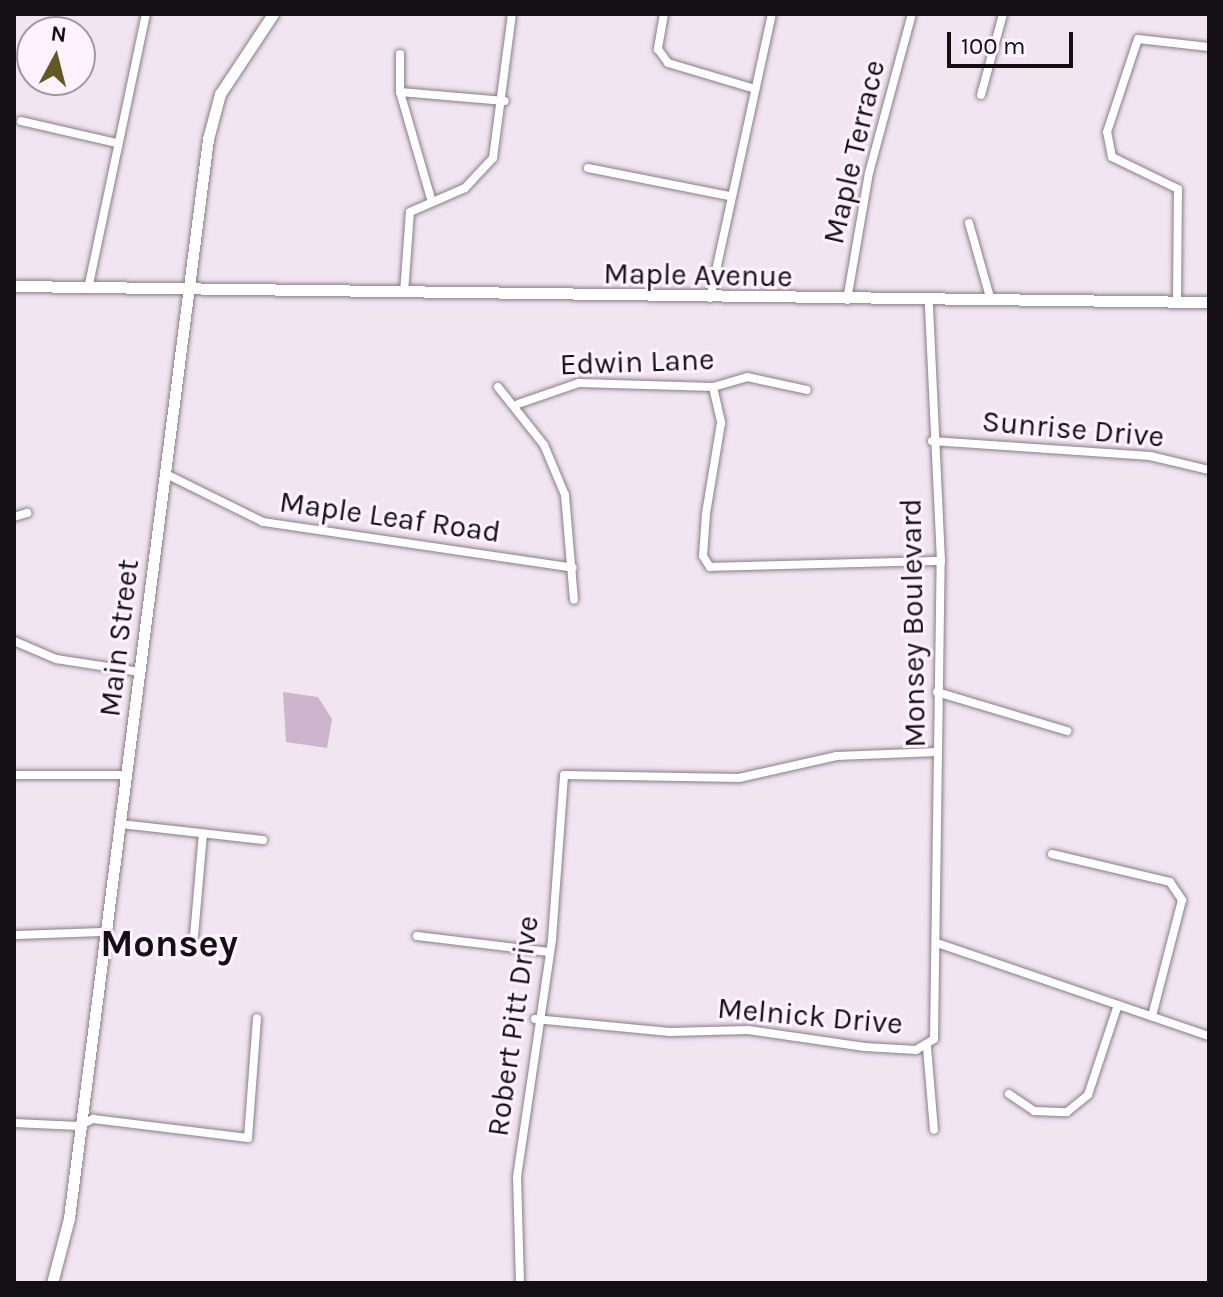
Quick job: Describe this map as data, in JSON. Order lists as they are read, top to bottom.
{
  "streets": {
    "main road": ["Maple Avenue", "Main Street"],
    "street": [
      "Maple Terrace",
      "Edwin Lane",
      "Sunrise Drive",
      "Maple Leaf Road",
      "Monsey Boulevard",
      "Melnick Drive",
      "Robert Pitt Drive"
    ]
  },
  "crossings": [
    ["Maple Terrace", "Maple Avenue"],
    ["Maple Avenue", "Monsey Boulevard"],
    ["Maple Avenue", "Main Street"],
    ["Sunrise Drive", "Monsey Boulevard"],
    ["Maple Leaf Road", "Main Street"],
    ["Monsey Boulevard", "Melnick Drive"],
    ["Monsey Boulevard", "Robert Pitt Drive"],
    ["Melnick Drive", "Robert Pitt Drive"]
  ],
  "districts": ["Monsey"],
  "scale_bar": "100 m",
  "north": "top"
}
